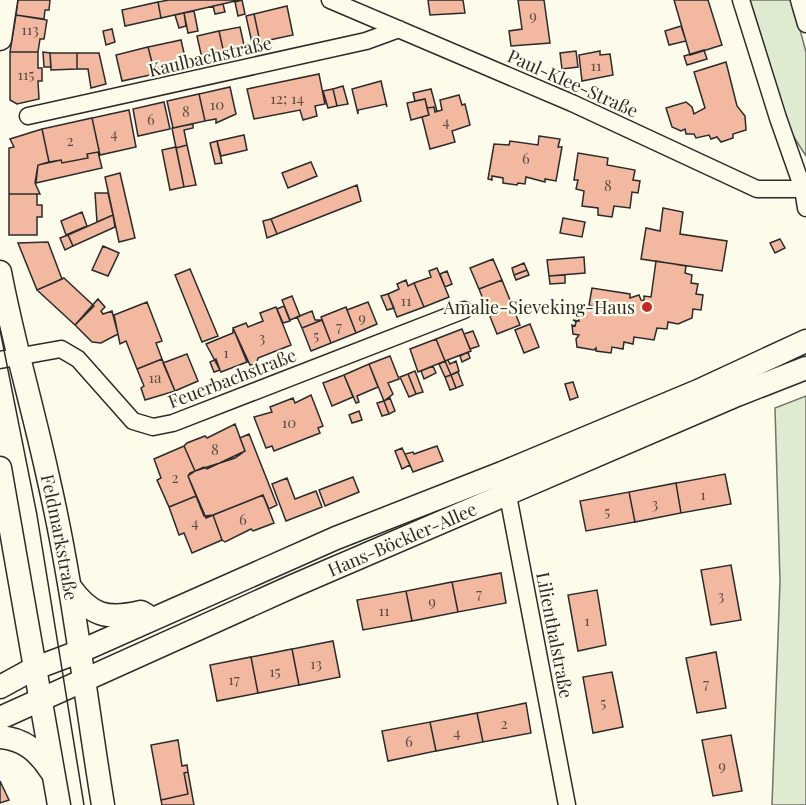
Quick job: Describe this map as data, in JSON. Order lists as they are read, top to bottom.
{
  "streets": {
    "street": [
      "Kaulbachstraße",
      "Paul-Klee-Straße",
      "Feuerbachstraße",
      "Feldmarkstraße",
      "Hans-Böckler-Allee",
      "Lilienthalstraße"
    ]
  },
  "crossings": [
    ["Kaulbachstraße", "Paul-Klee-Straße"],
    ["Feuerbachstraße", "Feldmarkstraße"],
    ["Feldmarkstraße", "Hans-Böckler-Allee"],
    ["Hans-Böckler-Allee", "Lilienthalstraße"]
  ],
  "places": ["Amalie-Sieveking-Haus"],
  "house_numbers": [
    "9",
    "113",
    "11",
    "115",
    "12; 14",
    "10",
    "8",
    "6",
    "4",
    "4",
    "2",
    "6",
    "8",
    "11",
    "9",
    "7",
    "5",
    "3",
    "1",
    "1a",
    "10",
    "8",
    "2",
    "1",
    "3",
    "5",
    "6",
    "4",
    "7",
    "3",
    "9",
    "11",
    "1",
    "13",
    "15",
    "17",
    "7",
    "5",
    "2",
    "4",
    "6",
    "9"
  ]
}
